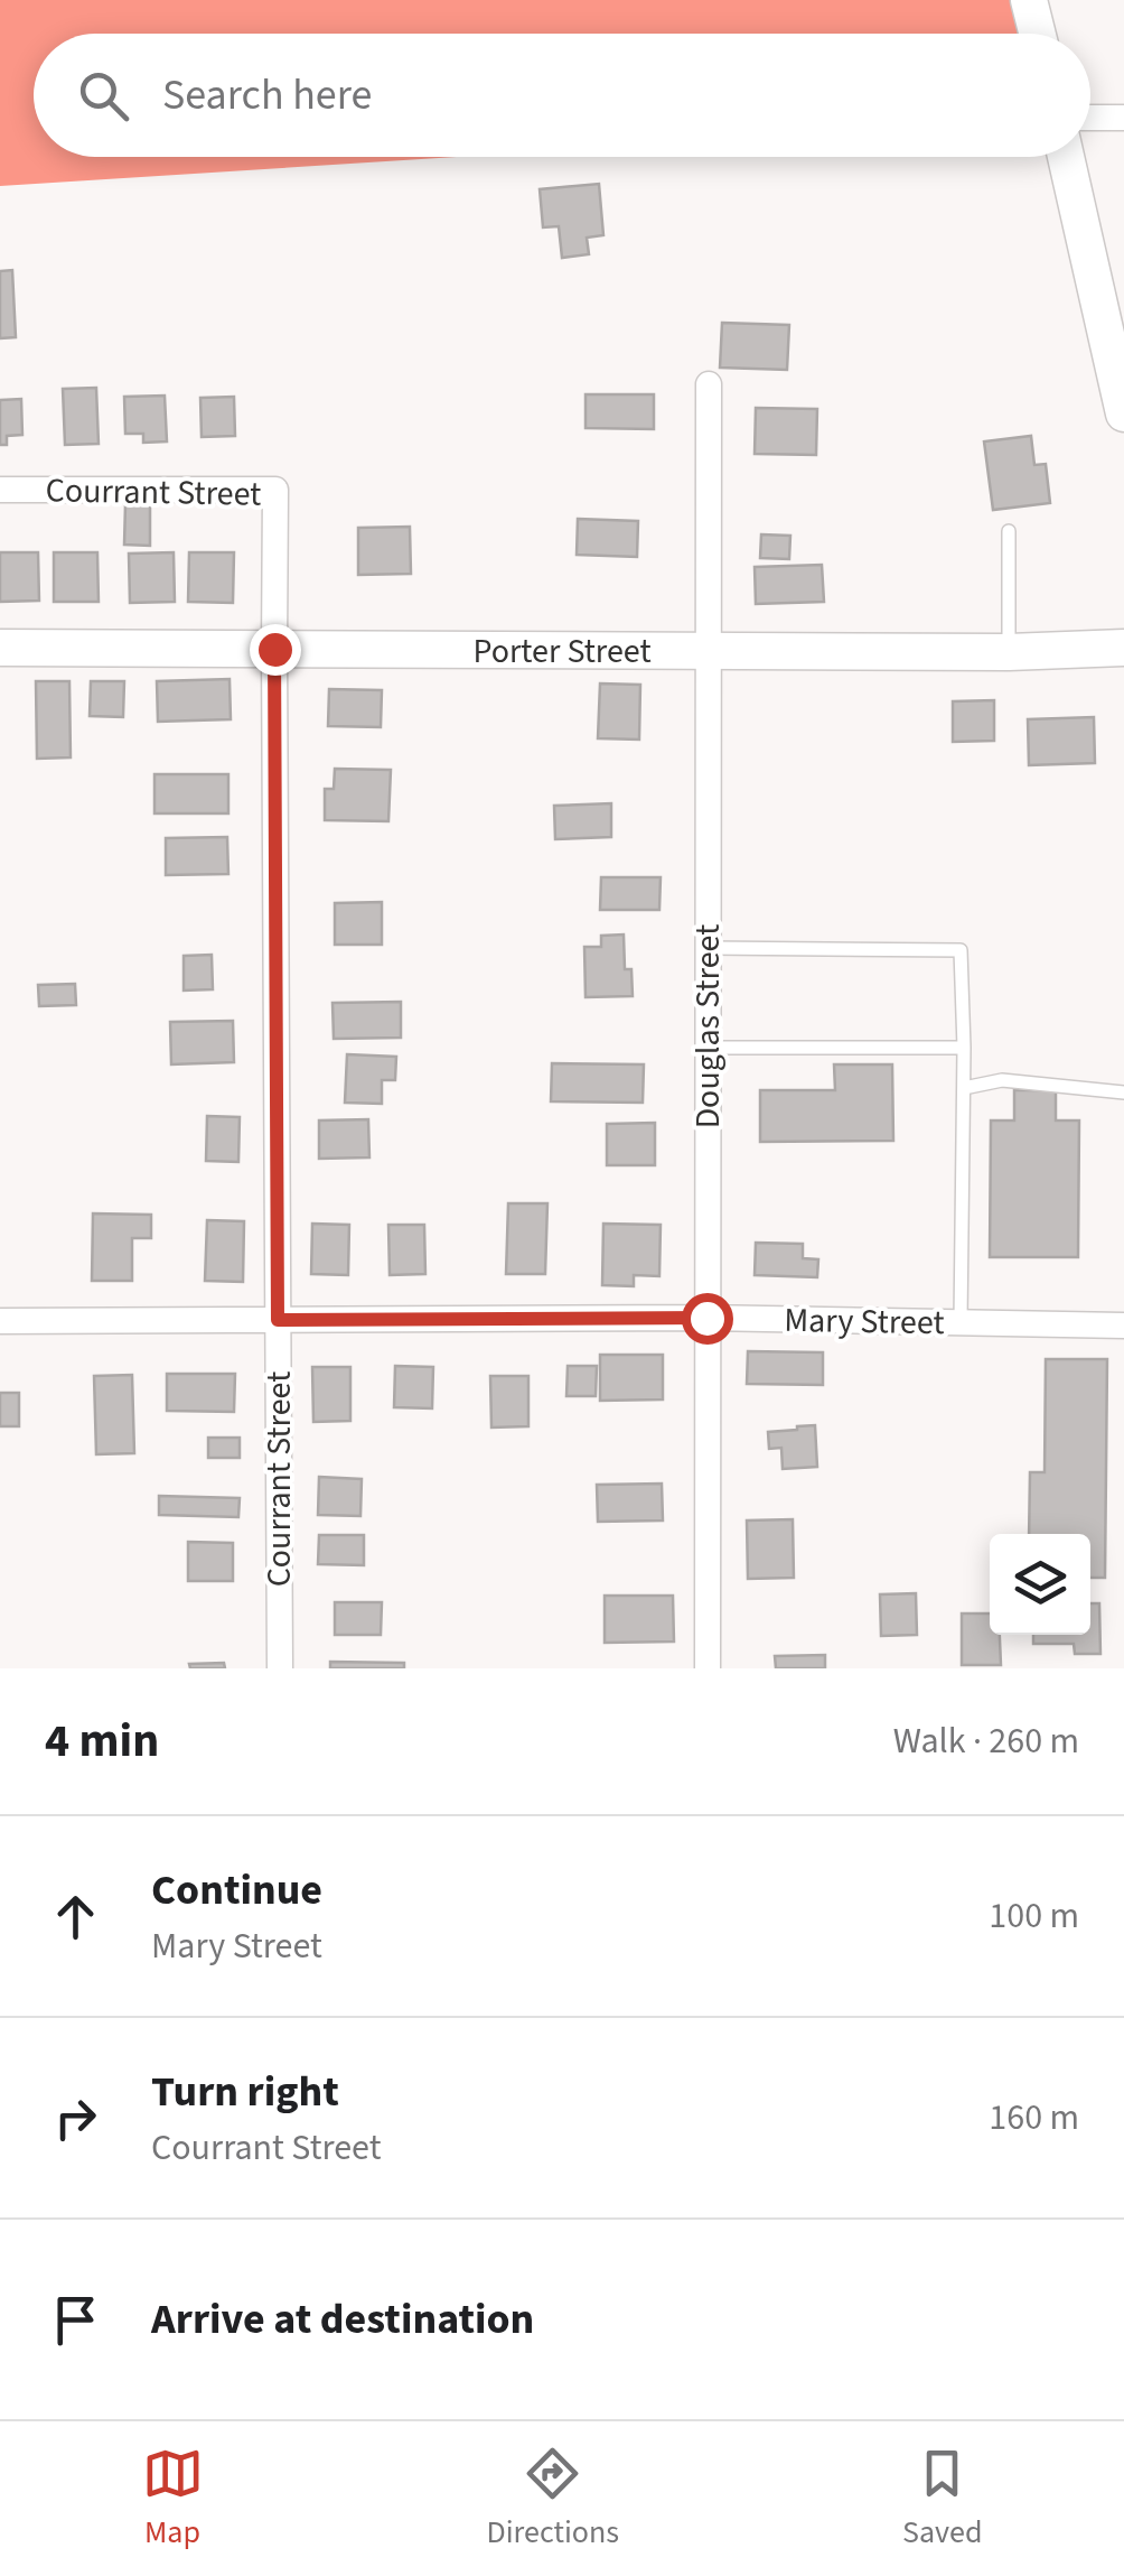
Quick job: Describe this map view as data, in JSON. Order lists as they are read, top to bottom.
{
  "streets": {
    "street": [
      "Courrant Street",
      "Porter Street",
      "Douglas Street",
      "Mary Street"
    ]
  },
  "crossings": [
    ["Courrant Street", "Porter Street"],
    ["Courrant Street", "Mary Street"],
    ["Porter Street", "Douglas Street"],
    ["Douglas Street", "Mary Street"]
  ],
  "page": {
    "search": "Search here",
    "heading": ["4 min", "Walk · 260 m"],
    "list": [
      ["Continue", "Mary Street", "100 m"],
      ["Turn right", "Courrant Street", "160 m"],
      "Arrive at destination"
    ],
    "nav": ["Map", "Directions", "Saved"]
  }
}
